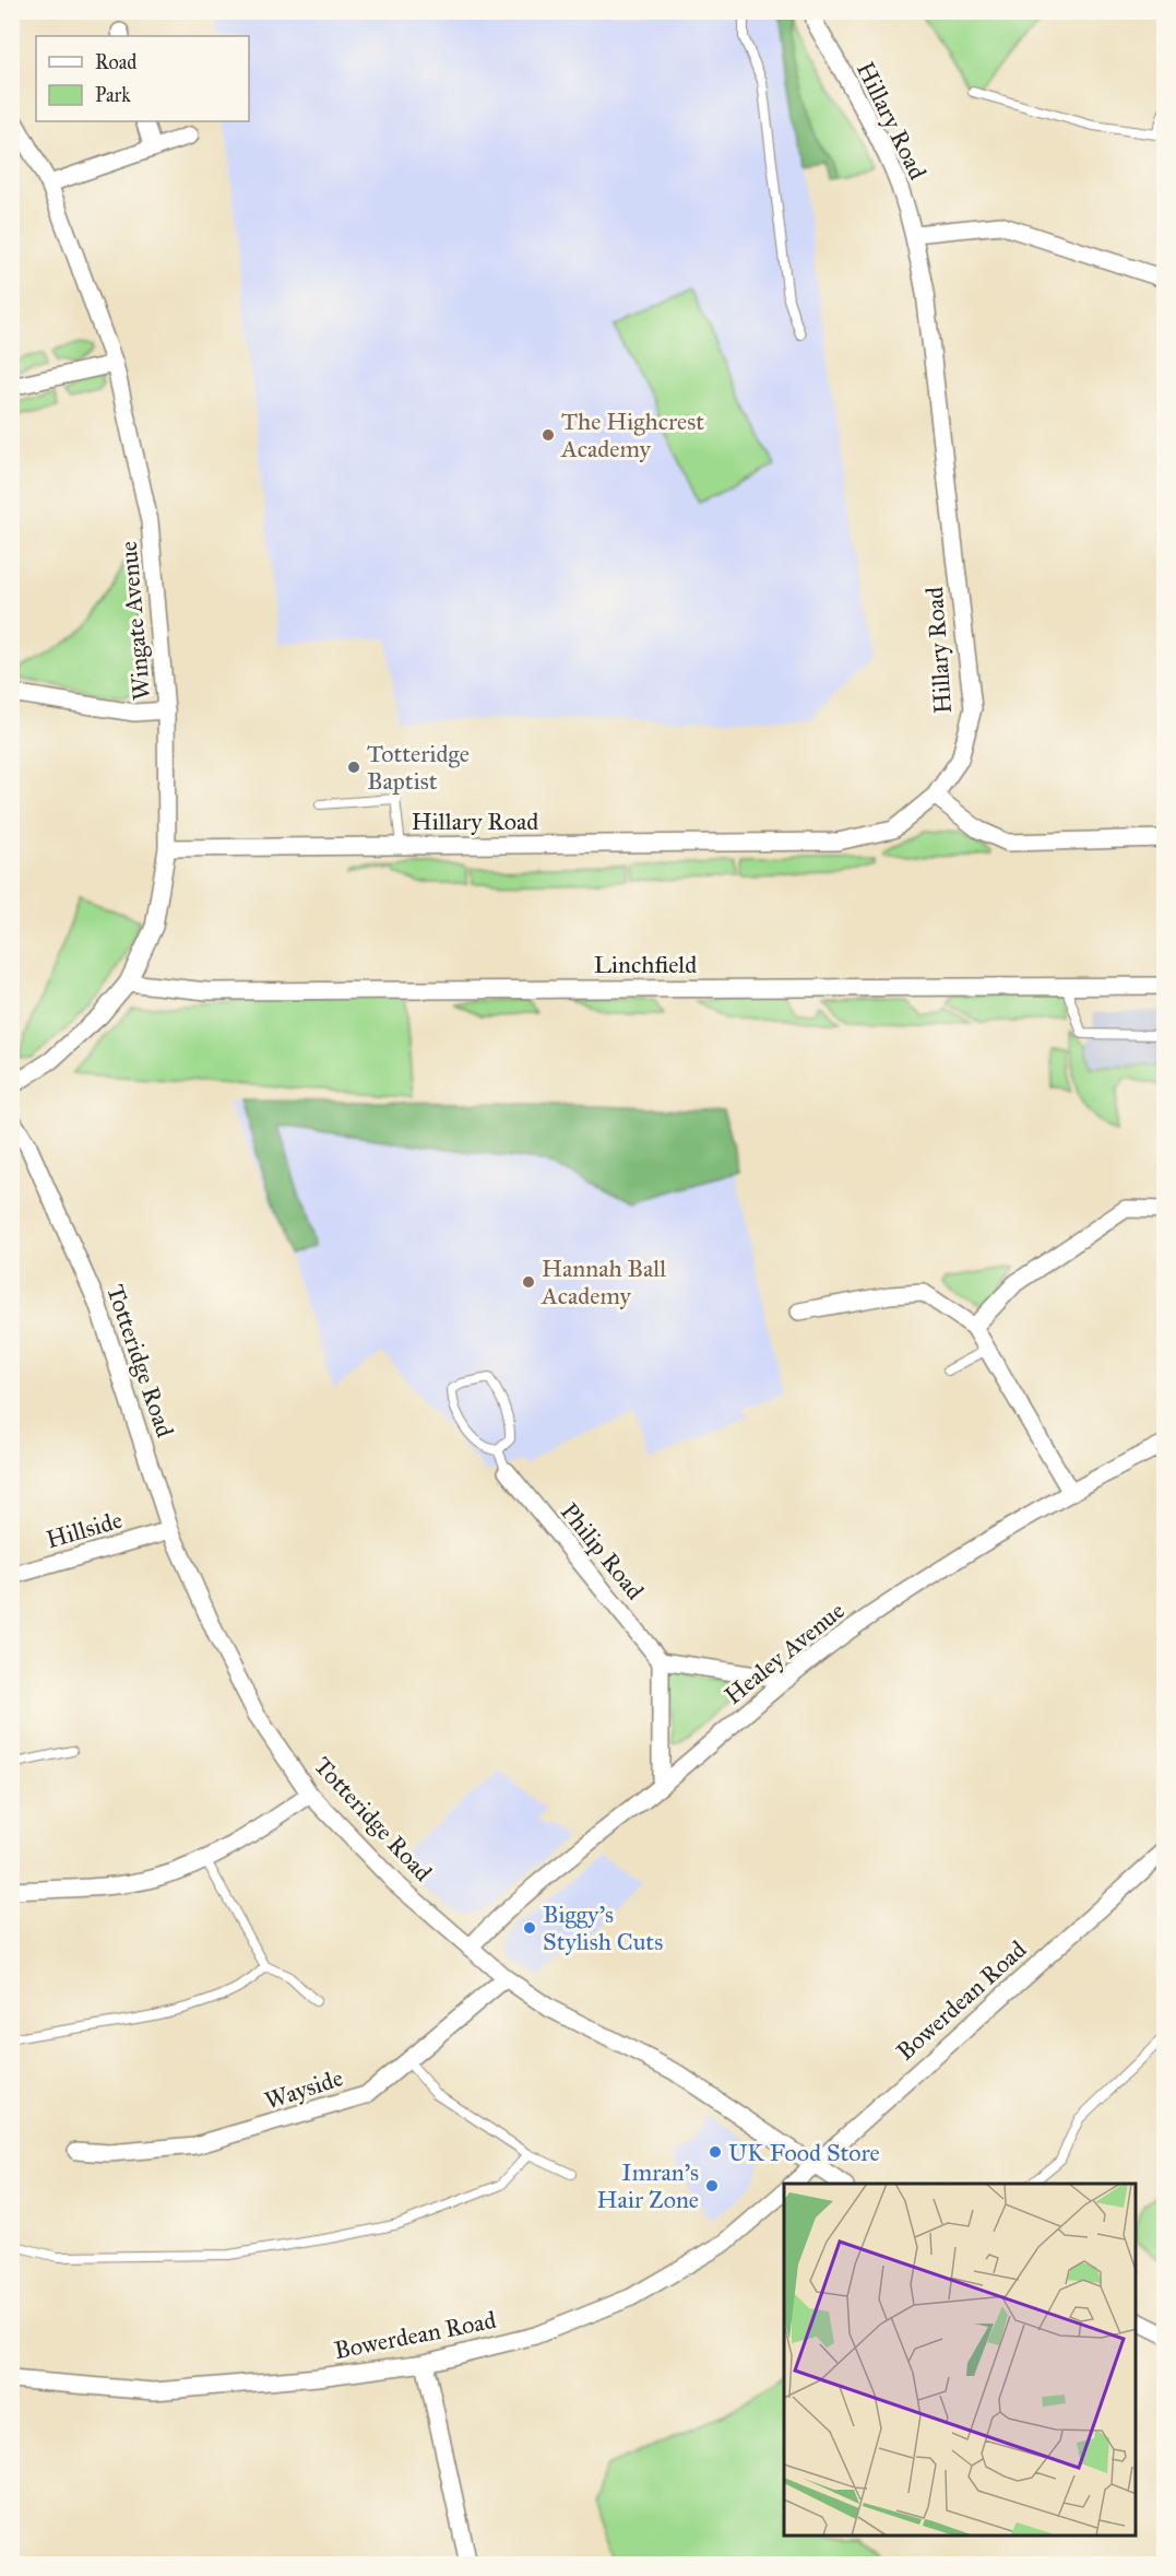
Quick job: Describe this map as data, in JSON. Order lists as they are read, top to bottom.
{
  "streets": {
    "street": [
      "Hillary Road",
      "Wingate Avenue",
      "Linchfield",
      "Totteridge Road",
      "Hillside",
      "Philip Road",
      "Healey Avenue",
      "Bowerdean Road",
      "Wayside"
    ]
  },
  "crossings": [
    ["Hillary Road", "Wingate Avenue"],
    ["Wingate Avenue", "Linchfield"],
    ["Totteridge Road", "Hillside"],
    ["Totteridge Road", "Healey Avenue"],
    ["Totteridge Road", "Bowerdean Road"],
    ["Totteridge Road", "Wayside"]
  ],
  "places": [
    "The Highcrest Academy",
    "Totteridge Baptist",
    "Hannah Ball Academy",
    "Biggy's Stylish Cuts",
    "UK Food Store",
    "Imran's Hair Zone"
  ],
  "legend": ["Road", "Park"]
}
